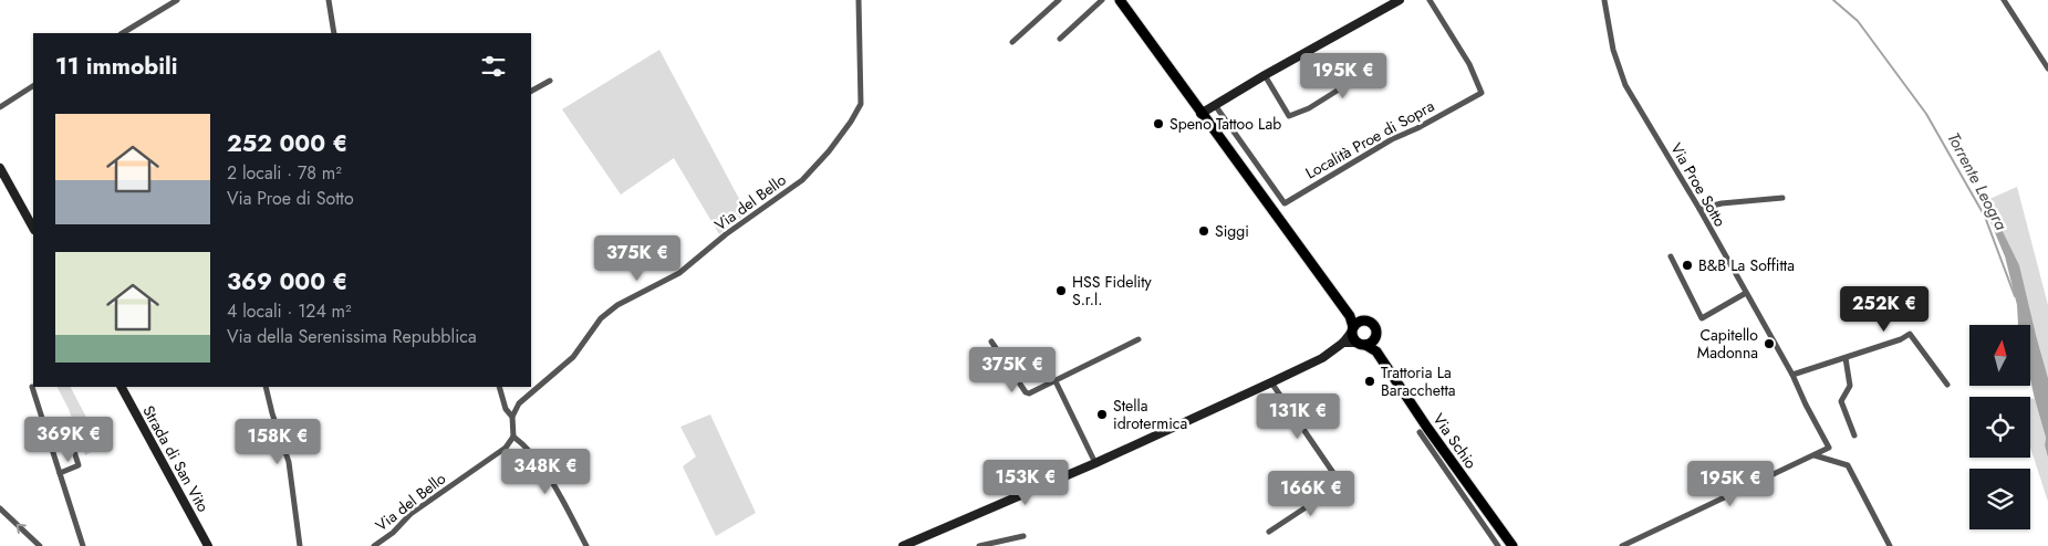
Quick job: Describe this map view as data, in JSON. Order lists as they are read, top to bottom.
{
  "streets": {
    "main road": ["Via Schio", "Strada di San Vito"],
    "street": ["Località Proe di Sopra", "Via Proe Sotto", "Via del Bello"]
  },
  "water": ["Torrente Leogra"],
  "places": [
    "Speno Tattoo Lab",
    "Siggi",
    "B&B La Soffitta",
    "HSS Fidelity S.r.l.",
    "Capitello Madonna",
    "Trattoria La Baracchetta",
    "Stella idrotermica"
  ],
  "north": "top",
  "page": {
    "heading": "11 immobili",
    "price": [
      "195K €",
      "375K €",
      "252K €",
      "375K €",
      "131K €",
      "369K €",
      "158K €",
      "348K €",
      "153K €",
      "195K €",
      "166K €"
    ],
    "list": [
      {
        "name": "252 000 €",
        "note": "2 locali · 78 m² · Via Proe di Sotto"
      },
      {
        "name": "369 000 €",
        "note": "4 locali · 124 m² · Via della Serenissima Repubblica"
      }
    ]
  }
}
